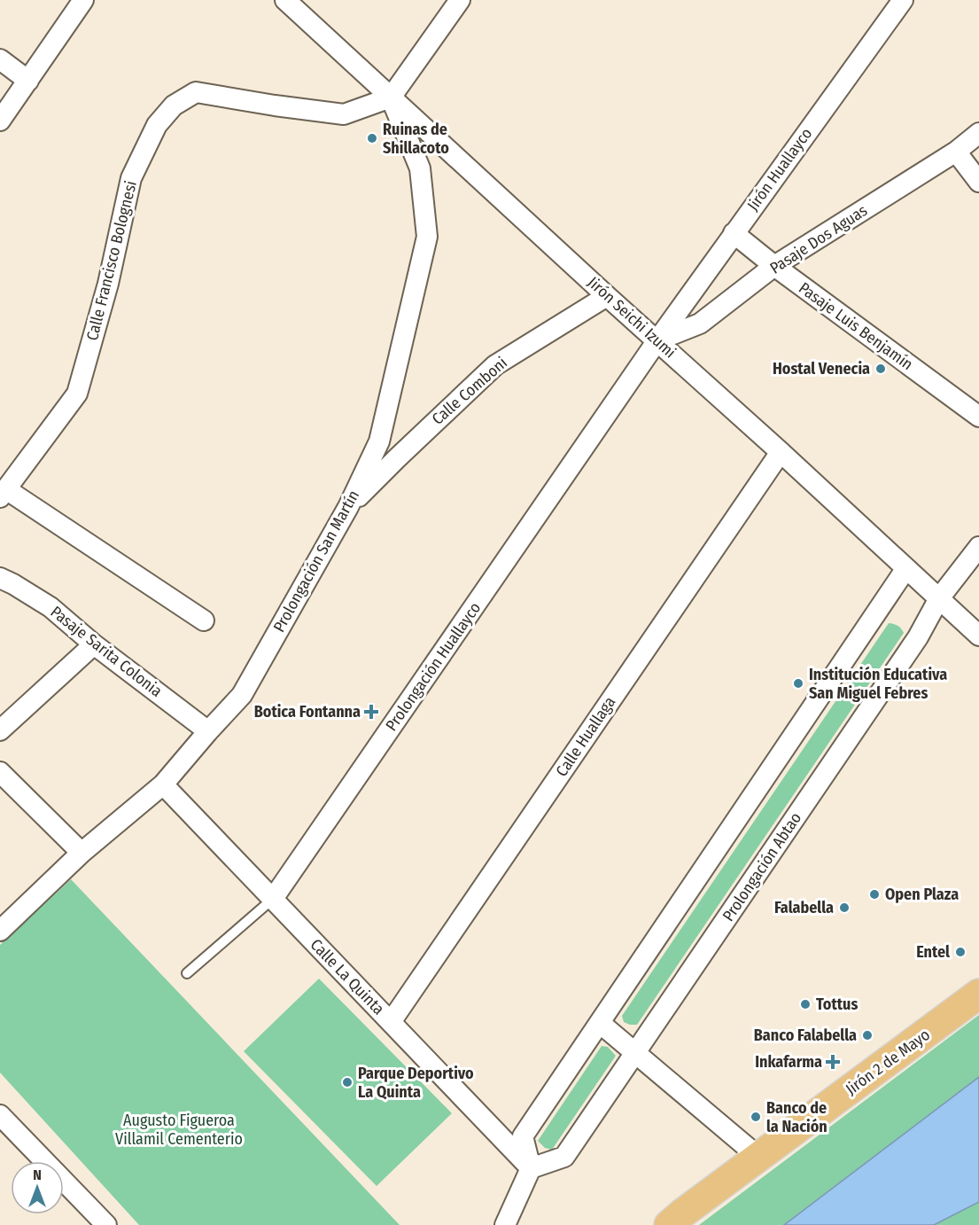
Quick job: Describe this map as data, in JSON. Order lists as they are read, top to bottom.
{
  "streets": {
    "main road": ["Jirón 2 de Mayo"],
    "street": [
      "Jirón Huallayco",
      "Pasaje Dos Aguas",
      "Calle Francisco Bolognesi",
      "Jirón Seichi Izumi",
      "Pasaje Luis Benjamín",
      "Calle Comboni",
      "Prolongación San Martín",
      "Pasaje Sarita Colonia",
      "Prolongación Huallayco",
      "Calle Huallaga",
      "Prolongación Abtao",
      "Calle La Quinta"
    ]
  },
  "crossings": [
    ["Jirón Huallayco", "Pasaje Dos Aguas"],
    ["Jirón Huallayco", "Jirón Seichi Izumi"],
    ["Jirón Huallayco", "Pasaje Luis Benjamín"],
    ["Jirón Huallayco", "Prolongación Huallayco"],
    ["Pasaje Dos Aguas", "Jirón Seichi Izumi"],
    ["Pasaje Dos Aguas", "Pasaje Luis Benjamín"],
    ["Pasaje Dos Aguas", "Prolongación Huallayco"],
    ["Calle Francisco Bolognesi", "Jirón Seichi Izumi"],
    ["Calle Francisco Bolognesi", "Prolongación San Martín"],
    ["Jirón Seichi Izumi", "Calle Comboni"],
    ["Jirón Seichi Izumi", "Prolongación San Martín"],
    ["Jirón Seichi Izumi", "Prolongación Huallayco"],
    ["Jirón Seichi Izumi", "Calle Huallaga"],
    ["Jirón Seichi Izumi", "Prolongación Abtao"],
    ["Calle Comboni", "Prolongación San Martín"],
    ["Prolongación San Martín", "Pasaje Sarita Colonia"],
    ["Prolongación San Martín", "Calle La Quinta"],
    ["Prolongación Huallayco", "Calle La Quinta"],
    ["Calle Huallaga", "Calle La Quinta"],
    ["Prolongación Abtao", "Calle La Quinta"]
  ],
  "parks": ["Augusto Figueroa Villamil Cementerio"],
  "places": {
    "other": [
      "Ruinas de Shillacoto",
      "Hostal Venecia",
      "Institución Educativa San Miguel Febres",
      "Open Plaza",
      "Falabella",
      "Entel",
      "Tottus",
      "Banco Falabella",
      "Parque Deportivo La Quinta",
      "Banco de la Nación"
    ],
    "health": ["Botica Fontanna", "Inkafarma"]
  },
  "north": "top"
}
